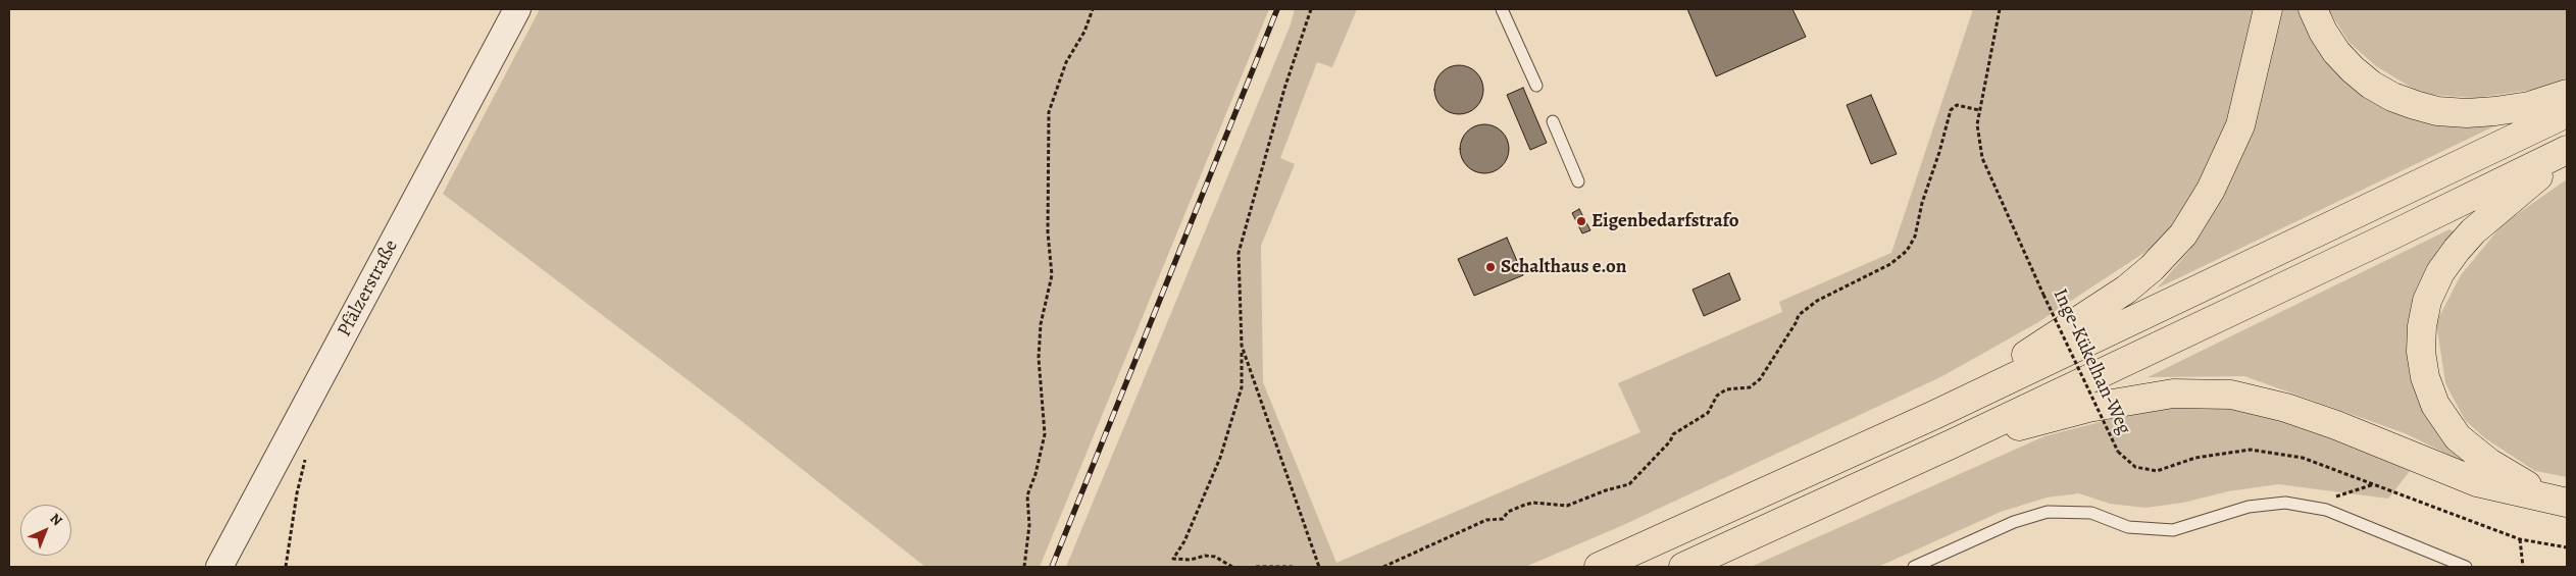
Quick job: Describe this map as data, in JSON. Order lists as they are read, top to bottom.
{
  "streets": {
    "street": ["Pfälzerstraße"],
    "path": ["Inge-Kükelhan-Weg"]
  },
  "places": ["Eigenbedarfstrafo", "Schalthaus e.on"],
  "north": "top right"
}
